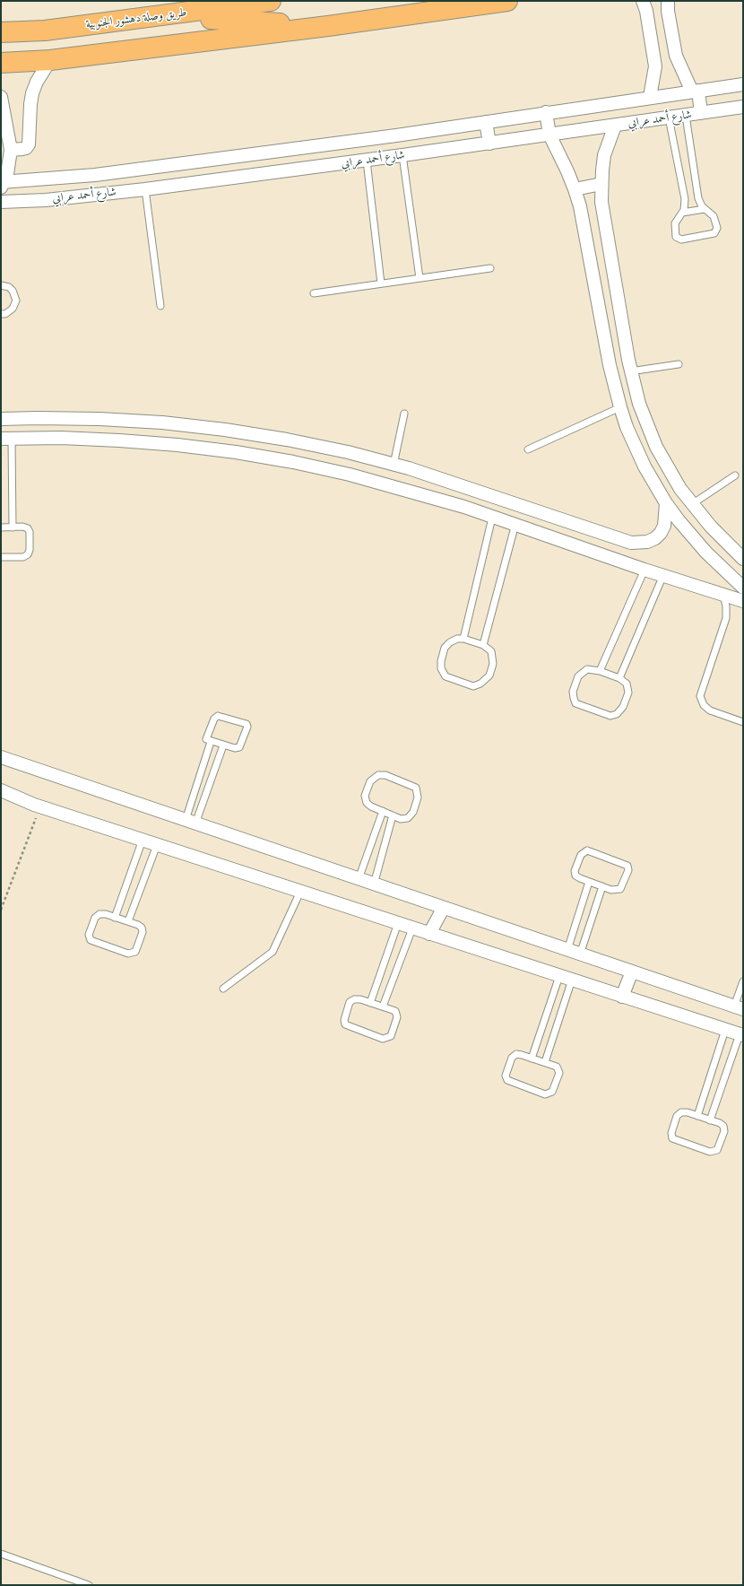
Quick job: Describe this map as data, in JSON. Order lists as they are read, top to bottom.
{
  "streets": {
    "highway": ["طريق وصلة دهشور الجنوبية"],
    "street": ["شارع أحمد عرابي"]
  }
}
